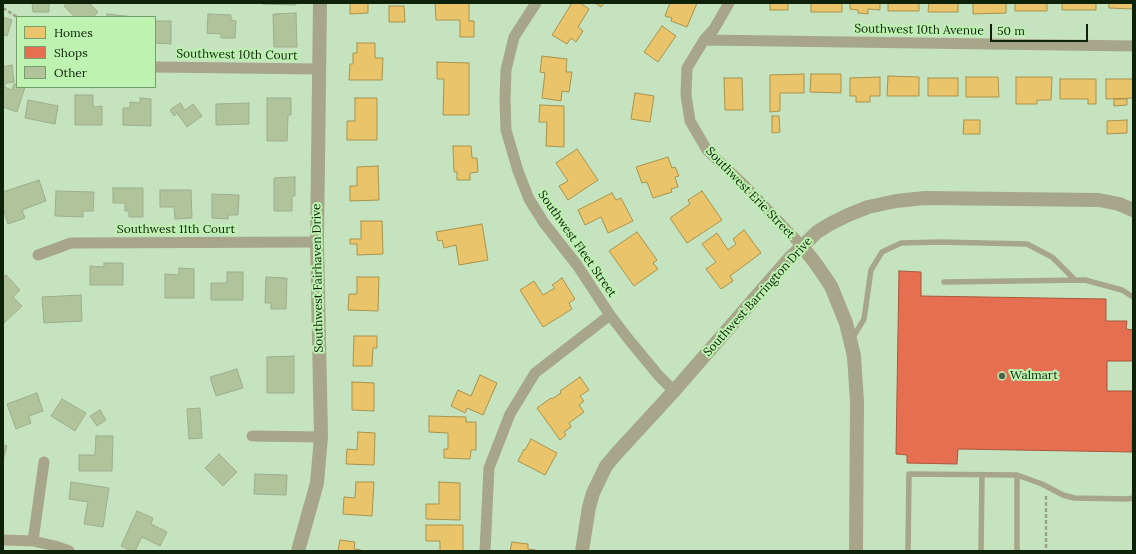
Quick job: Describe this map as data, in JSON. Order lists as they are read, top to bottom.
{
  "streets": {
    "street": [
      "Southwest 10th Avenue",
      "Southwest 10th Court",
      "Southwest Erie Street",
      "Southwest 11th Court",
      "Southwest Fleet Street",
      "Southwest Fairhaven Drive",
      "Southwest Barrington Drive"
    ]
  },
  "crossings": [
    ["Southwest 10th Avenue", "Southwest Erie Street"],
    ["Southwest 10th Court", "Southwest Fairhaven Drive"],
    ["Southwest Erie Street", "Southwest Barrington Drive"],
    ["Southwest 11th Court", "Southwest Fairhaven Drive"],
    ["Southwest Fleet Street", "Southwest Barrington Drive"]
  ],
  "places": ["Walmart"],
  "legend": ["Homes", "Shops", "Other"],
  "scale_bar": "50 m"
}
